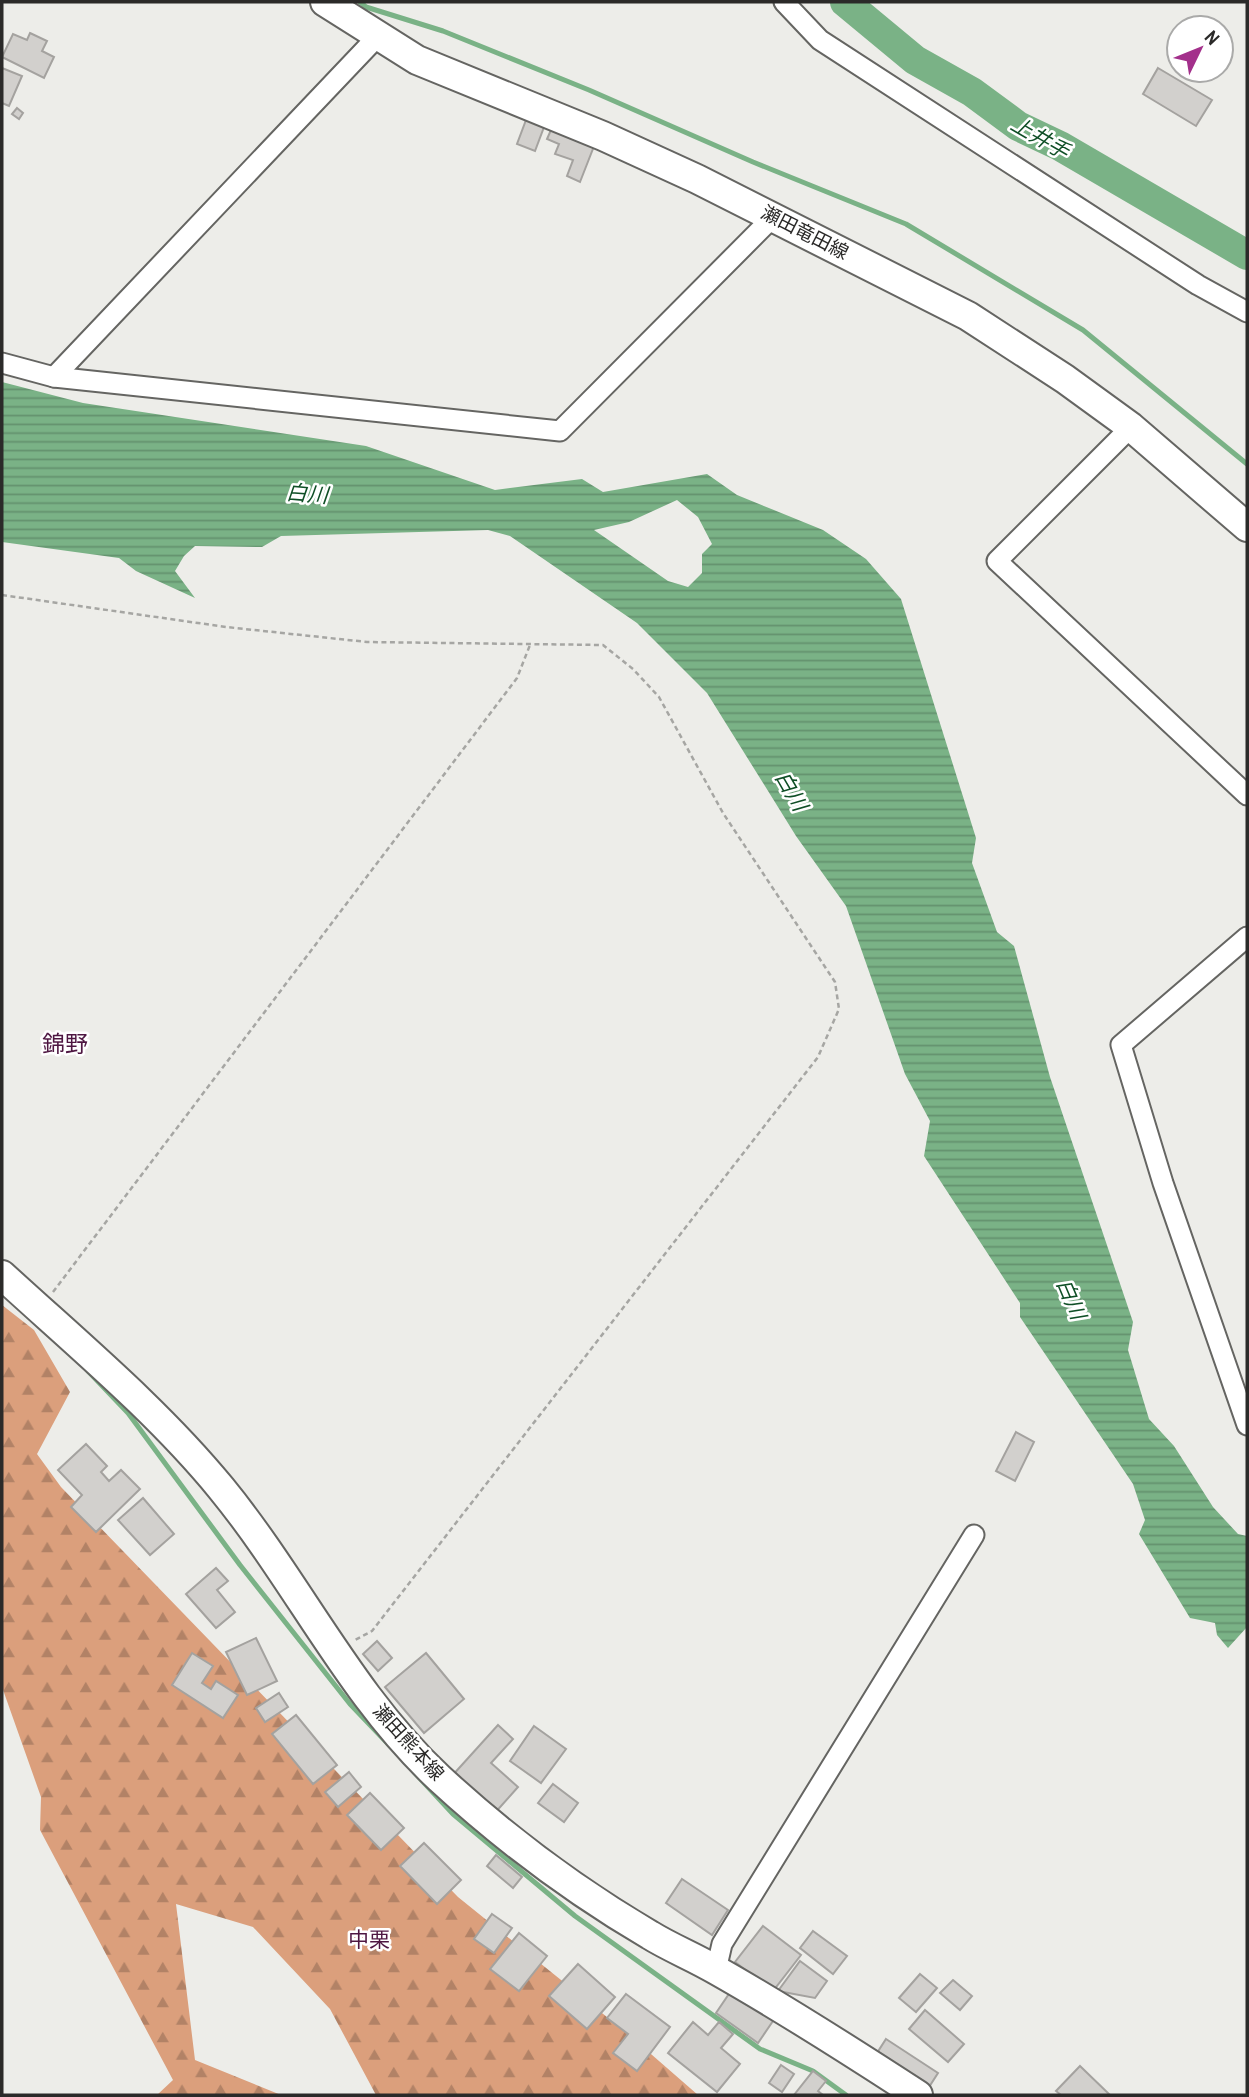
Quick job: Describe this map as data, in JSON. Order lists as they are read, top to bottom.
{
  "streets": {
    "main road": ["瀬田竜田線", "瀬田熊本線"]
  },
  "districts": ["錦野", "中栗"],
  "water": ["上井手", "白川"],
  "north": "top right"
}
